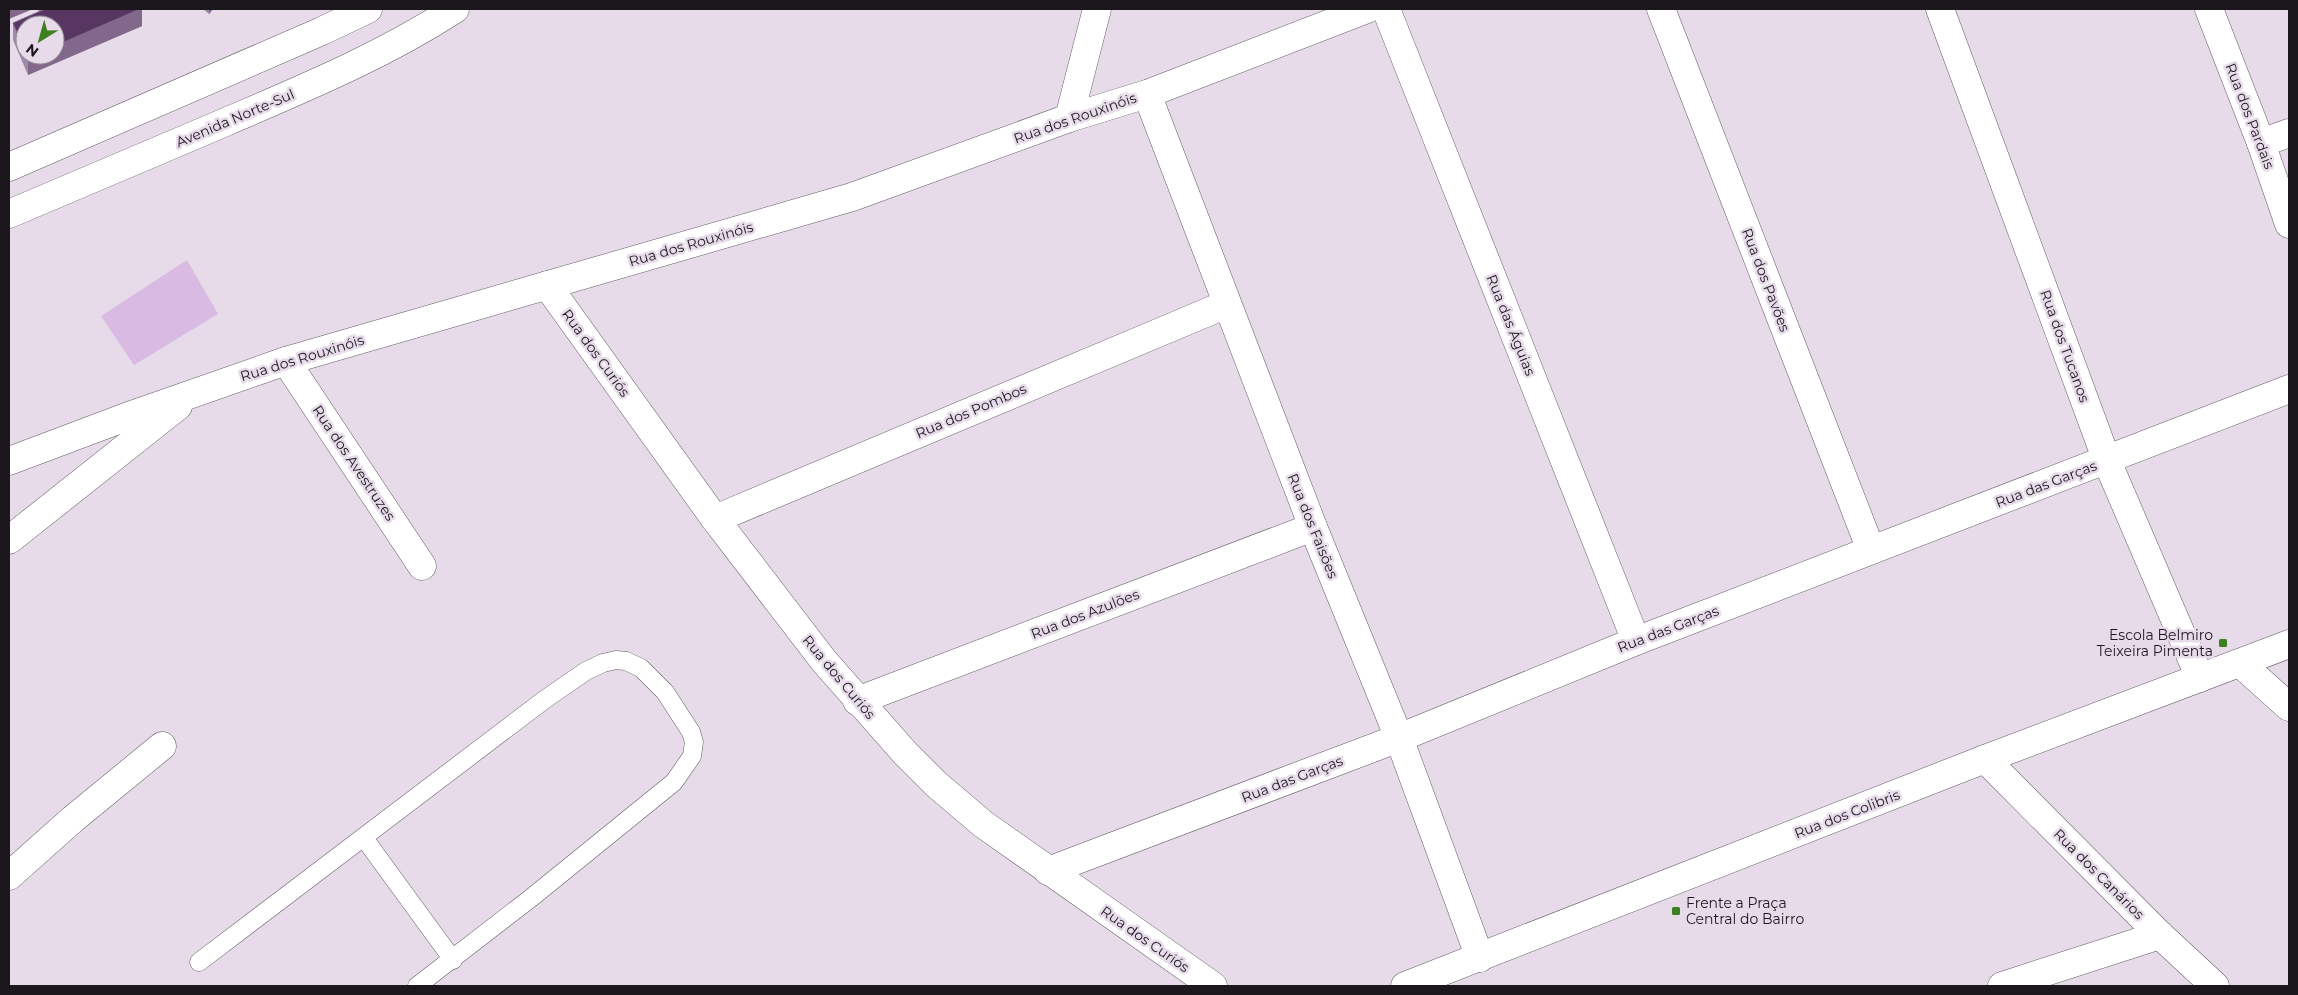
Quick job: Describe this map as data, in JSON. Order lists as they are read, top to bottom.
{
  "streets": {
    "street": [
      "Rua dos Pardais",
      "Avenida Norte-Sul",
      "Rua dos Rouxinóis",
      "Rua dos Pavões",
      "Rua das Águias",
      "Rua dos Tucanos",
      "Rua dos Curiós",
      "Rua dos Pombos",
      "Rua dos Avestruzes",
      "Rua das Garças",
      "Rua dos Faisões",
      "Rua dos Azulões",
      "Rua dos Colibris",
      "Rua dos Canários"
    ]
  },
  "crossings": [
    ["Rua dos Rouxinóis", "Rua dos Curiós"],
    ["Rua dos Rouxinóis", "Rua dos Avestruzes"],
    ["Rua dos Rouxinóis", "Rua dos Faisões"],
    ["Rua dos Pavões", "Rua das Garças"],
    ["Rua das Águias", "Rua das Garças"],
    ["Rua dos Tucanos", "Rua das Garças"],
    ["Rua dos Tucanos", "Rua dos Colibris"],
    ["Rua dos Curiós", "Rua dos Pombos"],
    ["Rua dos Curiós", "Rua das Garças"],
    ["Rua dos Curiós", "Rua dos Azulões"],
    ["Rua dos Pombos", "Rua dos Faisões"],
    ["Rua das Garças", "Rua dos Faisões"],
    ["Rua dos Faisões", "Rua dos Azulões"],
    ["Rua dos Faisões", "Rua dos Colibris"],
    ["Rua dos Colibris", "Rua dos Canários"]
  ],
  "places": {
    "transit": ["Escola Belmiro Teixeira Pimenta", "Frente a Praça Central do Bairro"]
  },
  "north": "bottom left"
}
